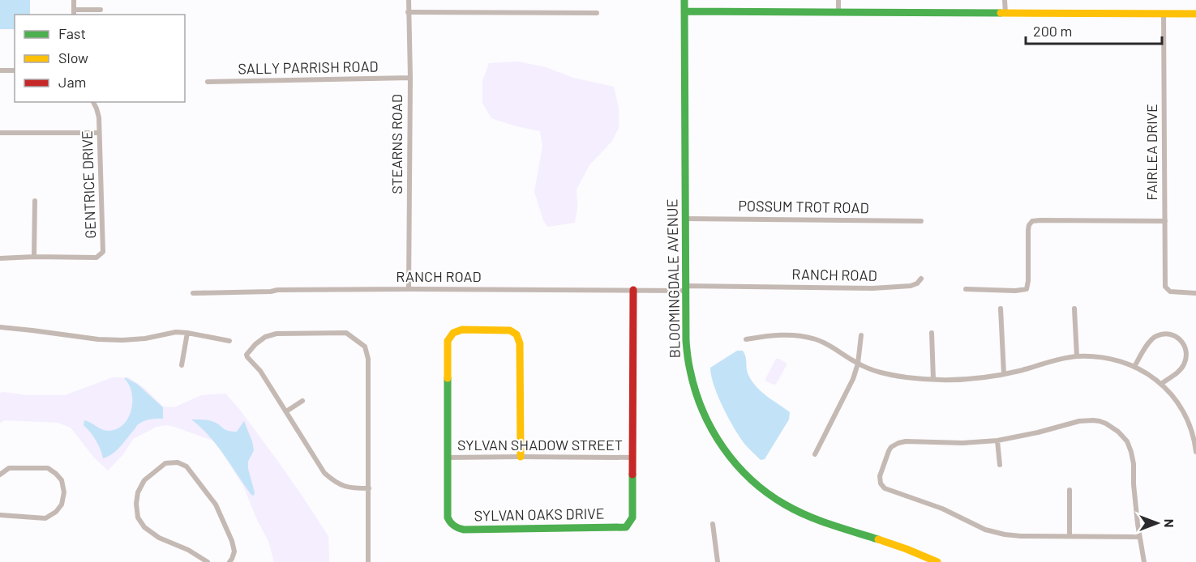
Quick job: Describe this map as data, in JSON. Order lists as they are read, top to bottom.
{
  "streets": {
    "street": [
      "SALLY PARRISH ROAD",
      "STEARNS ROAD",
      "FAIRLEA DRIVE",
      "GENTRICE DRIVE",
      "POSSUM TROT ROAD",
      "RANCH ROAD",
      "BLOOMINGDALE AVENUE",
      "SYLVAN SHADOW STREET",
      "SYLVAN OAKS DRIVE"
    ]
  },
  "crossings": [
    ["SALLY PARRISH ROAD", "STEARNS ROAD"],
    ["STEARNS ROAD", "RANCH ROAD"],
    ["POSSUM TROT ROAD", "BLOOMINGDALE AVENUE"],
    ["RANCH ROAD", "BLOOMINGDALE AVENUE"],
    ["RANCH ROAD", "SYLVAN OAKS DRIVE"],
    ["SYLVAN SHADOW STREET", "SYLVAN OAKS DRIVE"]
  ],
  "legend": ["Fast", "Slow", "Jam"],
  "scale_bar": "200 m",
  "north": "right"
}
